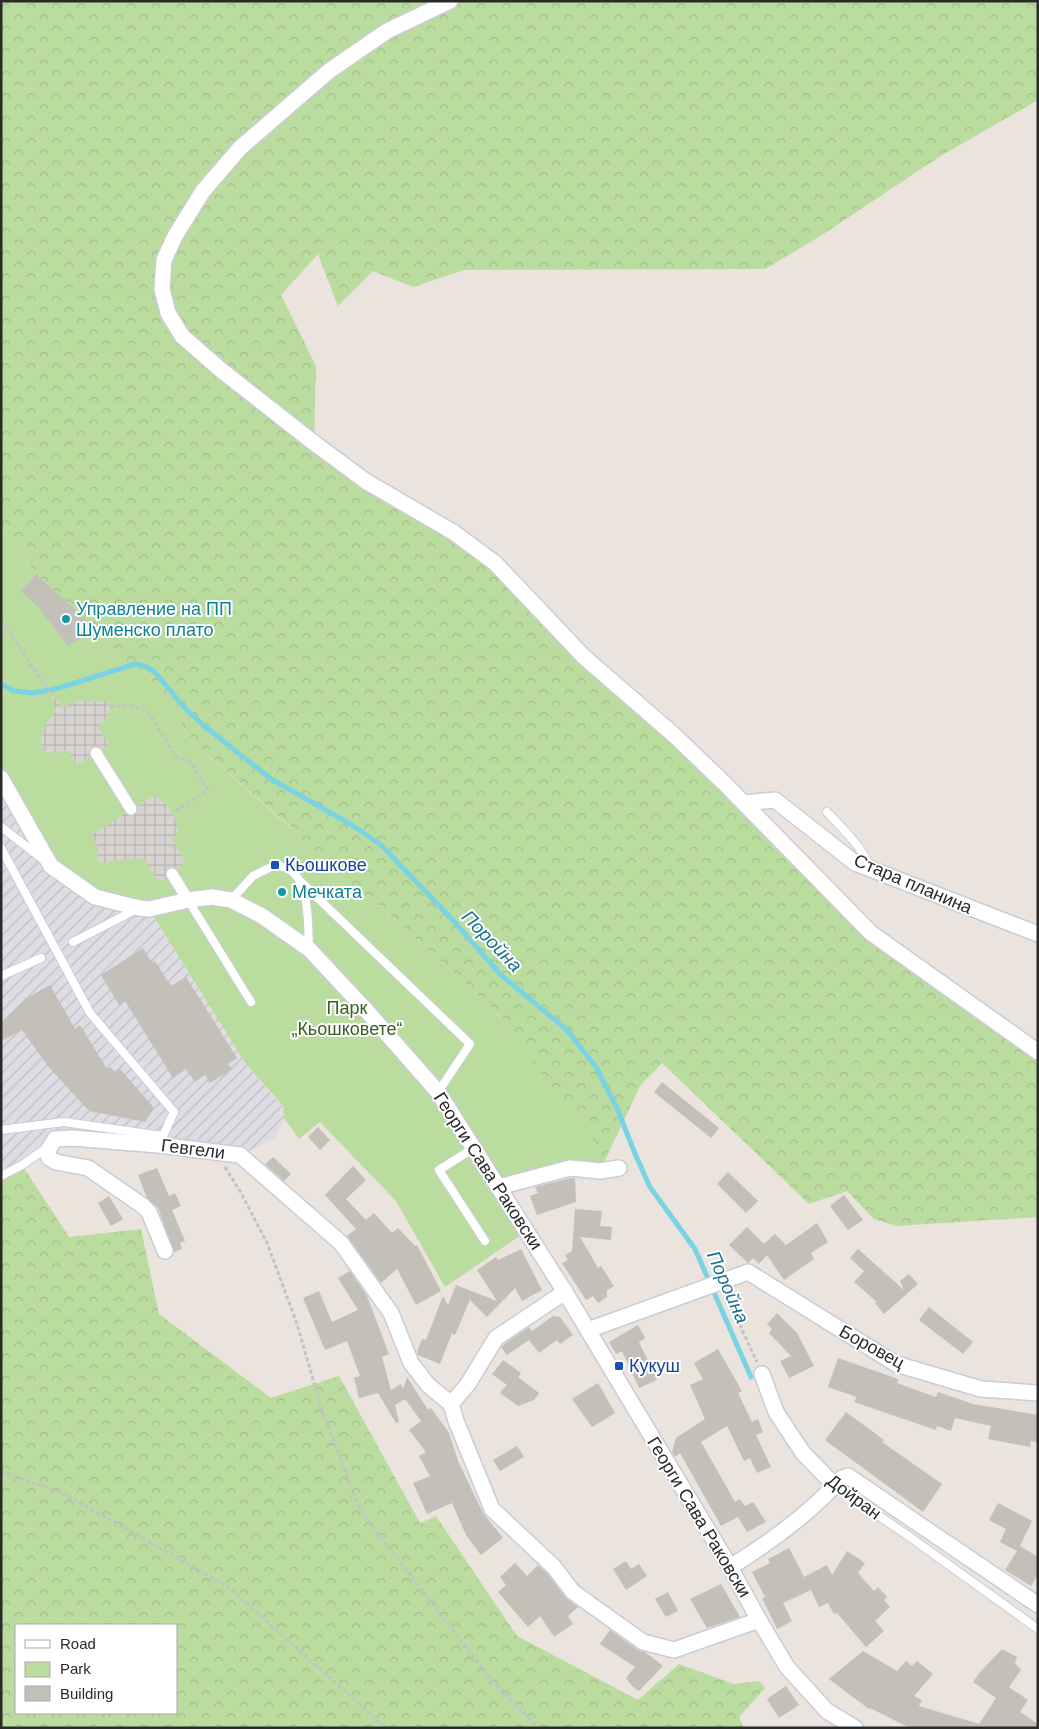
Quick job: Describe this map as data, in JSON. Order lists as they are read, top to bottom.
{
  "streets": {
    "street": [
      "Стара планина",
      "Гевгели",
      "Георги Сава Раковски",
      "Боровец",
      "Дойран"
    ]
  },
  "water": ["Поройна"],
  "parks": ["Парк „Кьошковете“"],
  "places": {
    "other": ["Управление на ПП Шуменско плато", "Мечката"],
    "transit": ["Кьошкове", "Кукуш"]
  },
  "legend": ["Road", "Park", "Building"]
}
